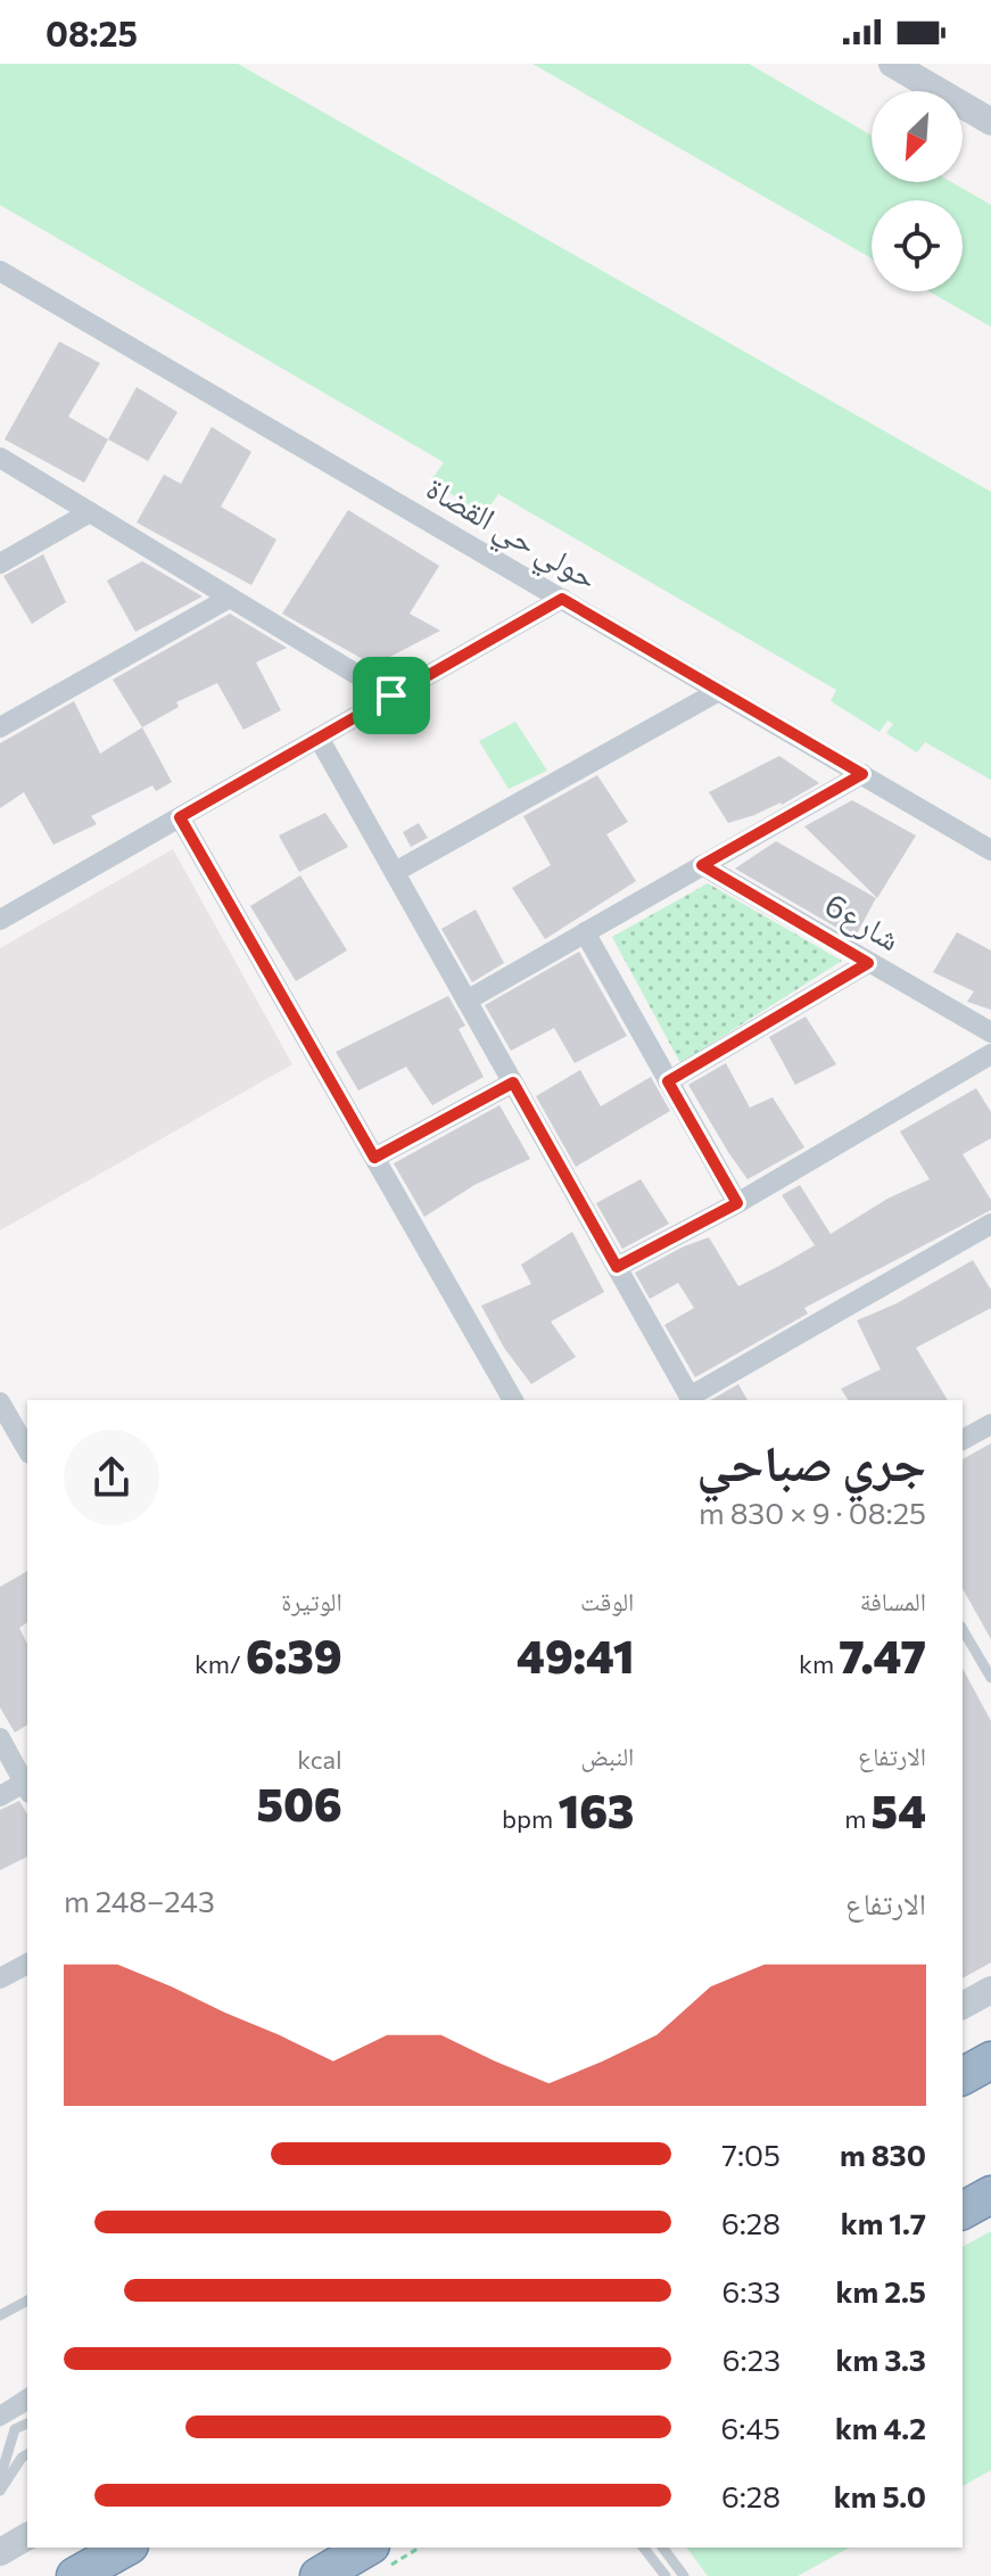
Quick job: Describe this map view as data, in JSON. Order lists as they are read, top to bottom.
{
  "streets": {
    "street": ["حولي حي القضاة", "شارع6"]
  },
  "north": "bottom left",
  "page": {
    "status": "08:25",
    "heading": ["جري صباحي", "08:25 · 9 × 830 m"],
    "stats": [
      ["المسافة", "7.47 km"],
      ["الوقت", "49:41"],
      ["الوتيرة", "6:39 /km"],
      ["الارتفاع", "54 m"],
      ["النبض", "163 bpm"],
      ["kcal", "506"]
    ],
    "chart": ["الارتفاع", "243–248 m"],
    "list": [
      {
        "name": "830 m",
        "note": "7:05"
      },
      {
        "name": "1.7 km",
        "note": "6:28"
      },
      {
        "name": "2.5 km",
        "note": "6:33"
      },
      {
        "name": "3.3 km",
        "note": "6:23"
      },
      {
        "name": "4.2 km",
        "note": "6:45"
      },
      {
        "name": "5.0 km",
        "note": "6:28"
      }
    ]
  }
}
